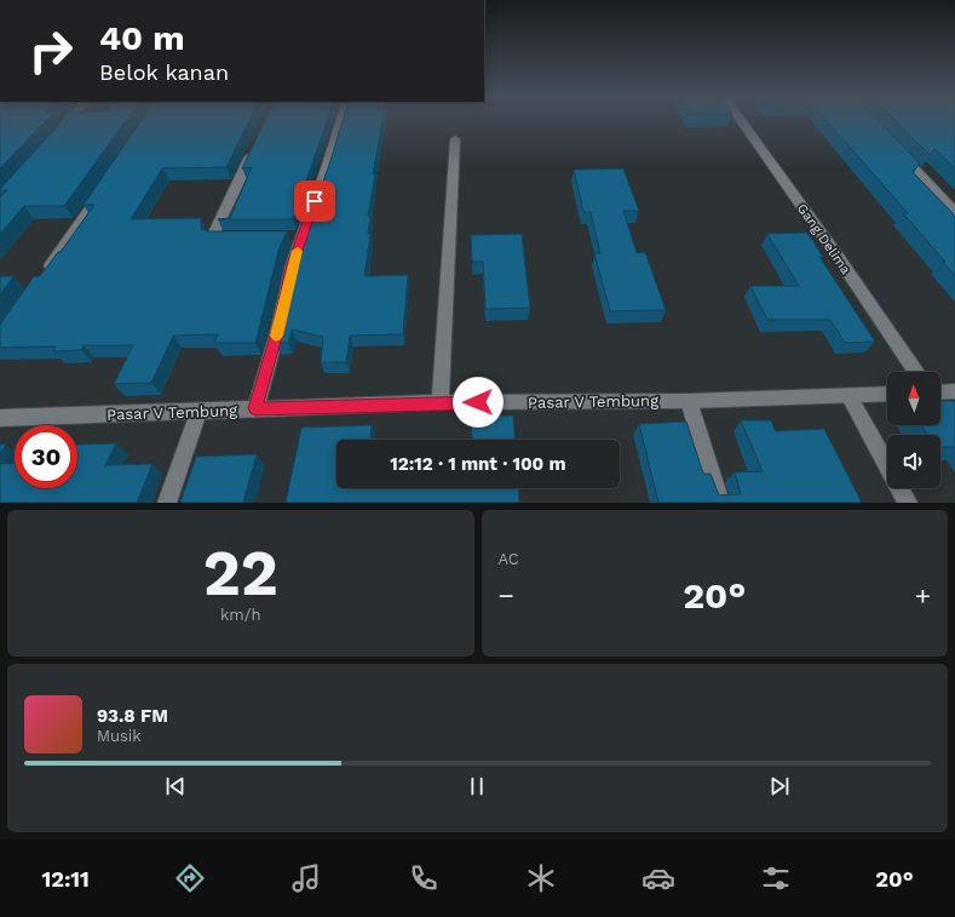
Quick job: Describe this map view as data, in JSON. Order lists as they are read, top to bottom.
{
  "streets": {
    "street": ["Gang Delima", "Pasar V Tembung"]
  },
  "north": "top",
  "page": {
    "turn": ["40 m", "Belok kanan"],
    "limit": "30",
    "trip": "12:12 · 1 mnt · 100 m",
    "tile": [
      ["22", "km/h"],
      "AC"
    ],
    "heat": ["−", "20°", "+"],
    "song": ["93.8 FM", "Musik"],
    "tabs": ["12:11", "20°"]
  }
}
